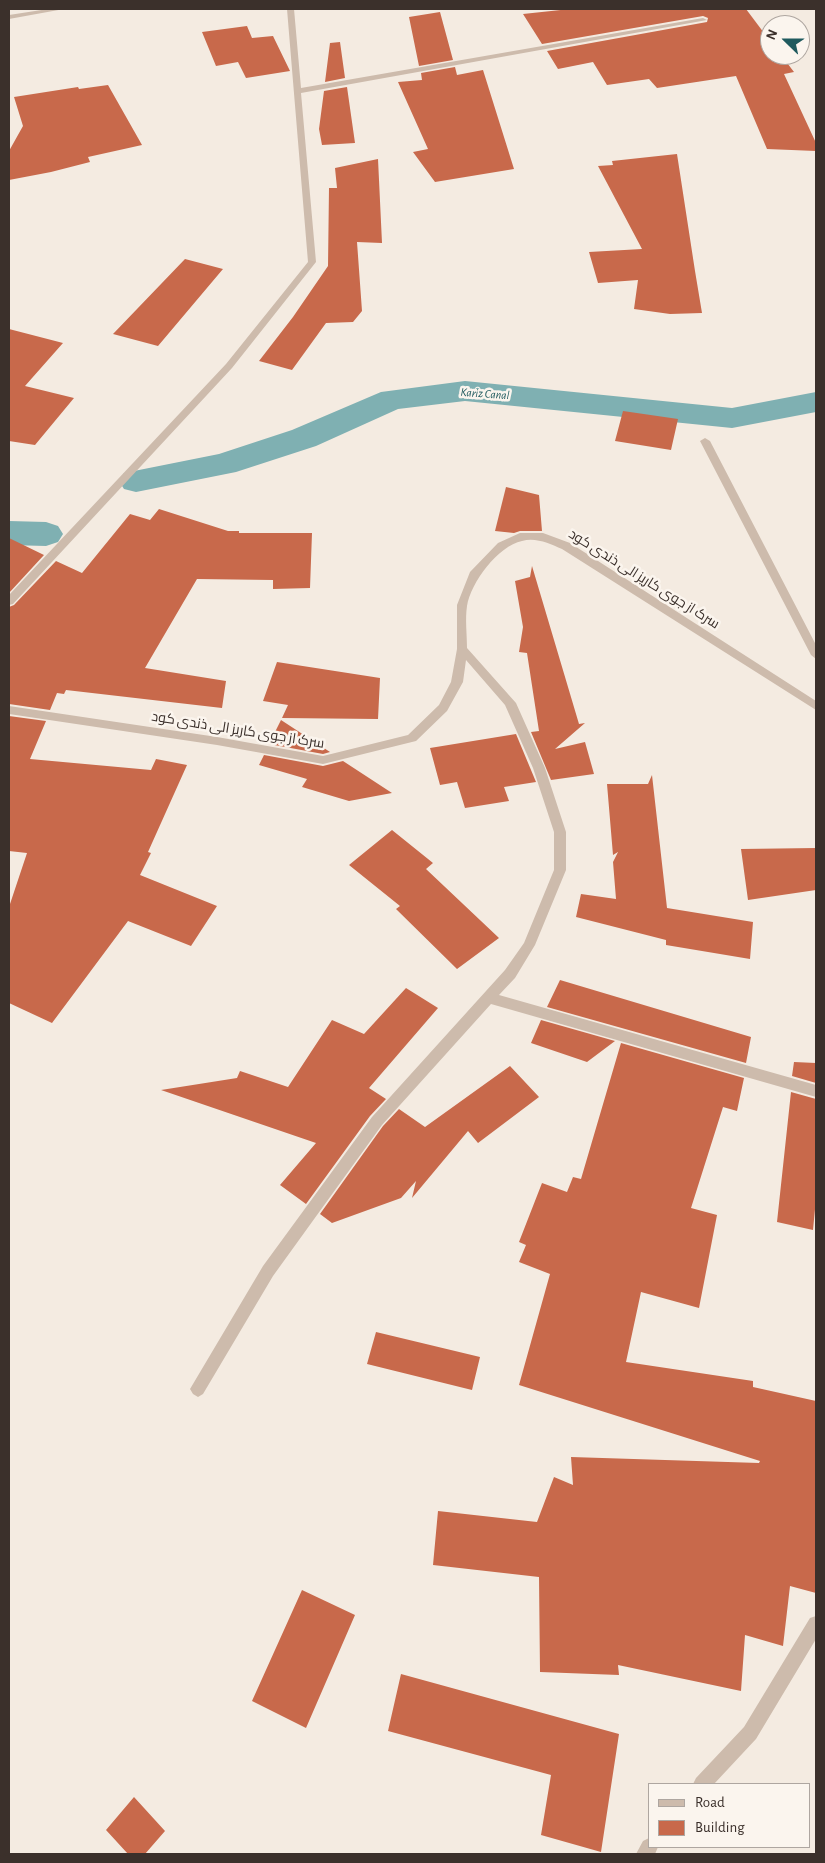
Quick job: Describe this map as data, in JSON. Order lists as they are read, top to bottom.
{
  "streets": {
    "street": ["سرک از جوی کاریز الی ذندی کود"]
  },
  "water": ["Kariz Canal"],
  "legend": ["Road", "Building"],
  "north": "left"
}
